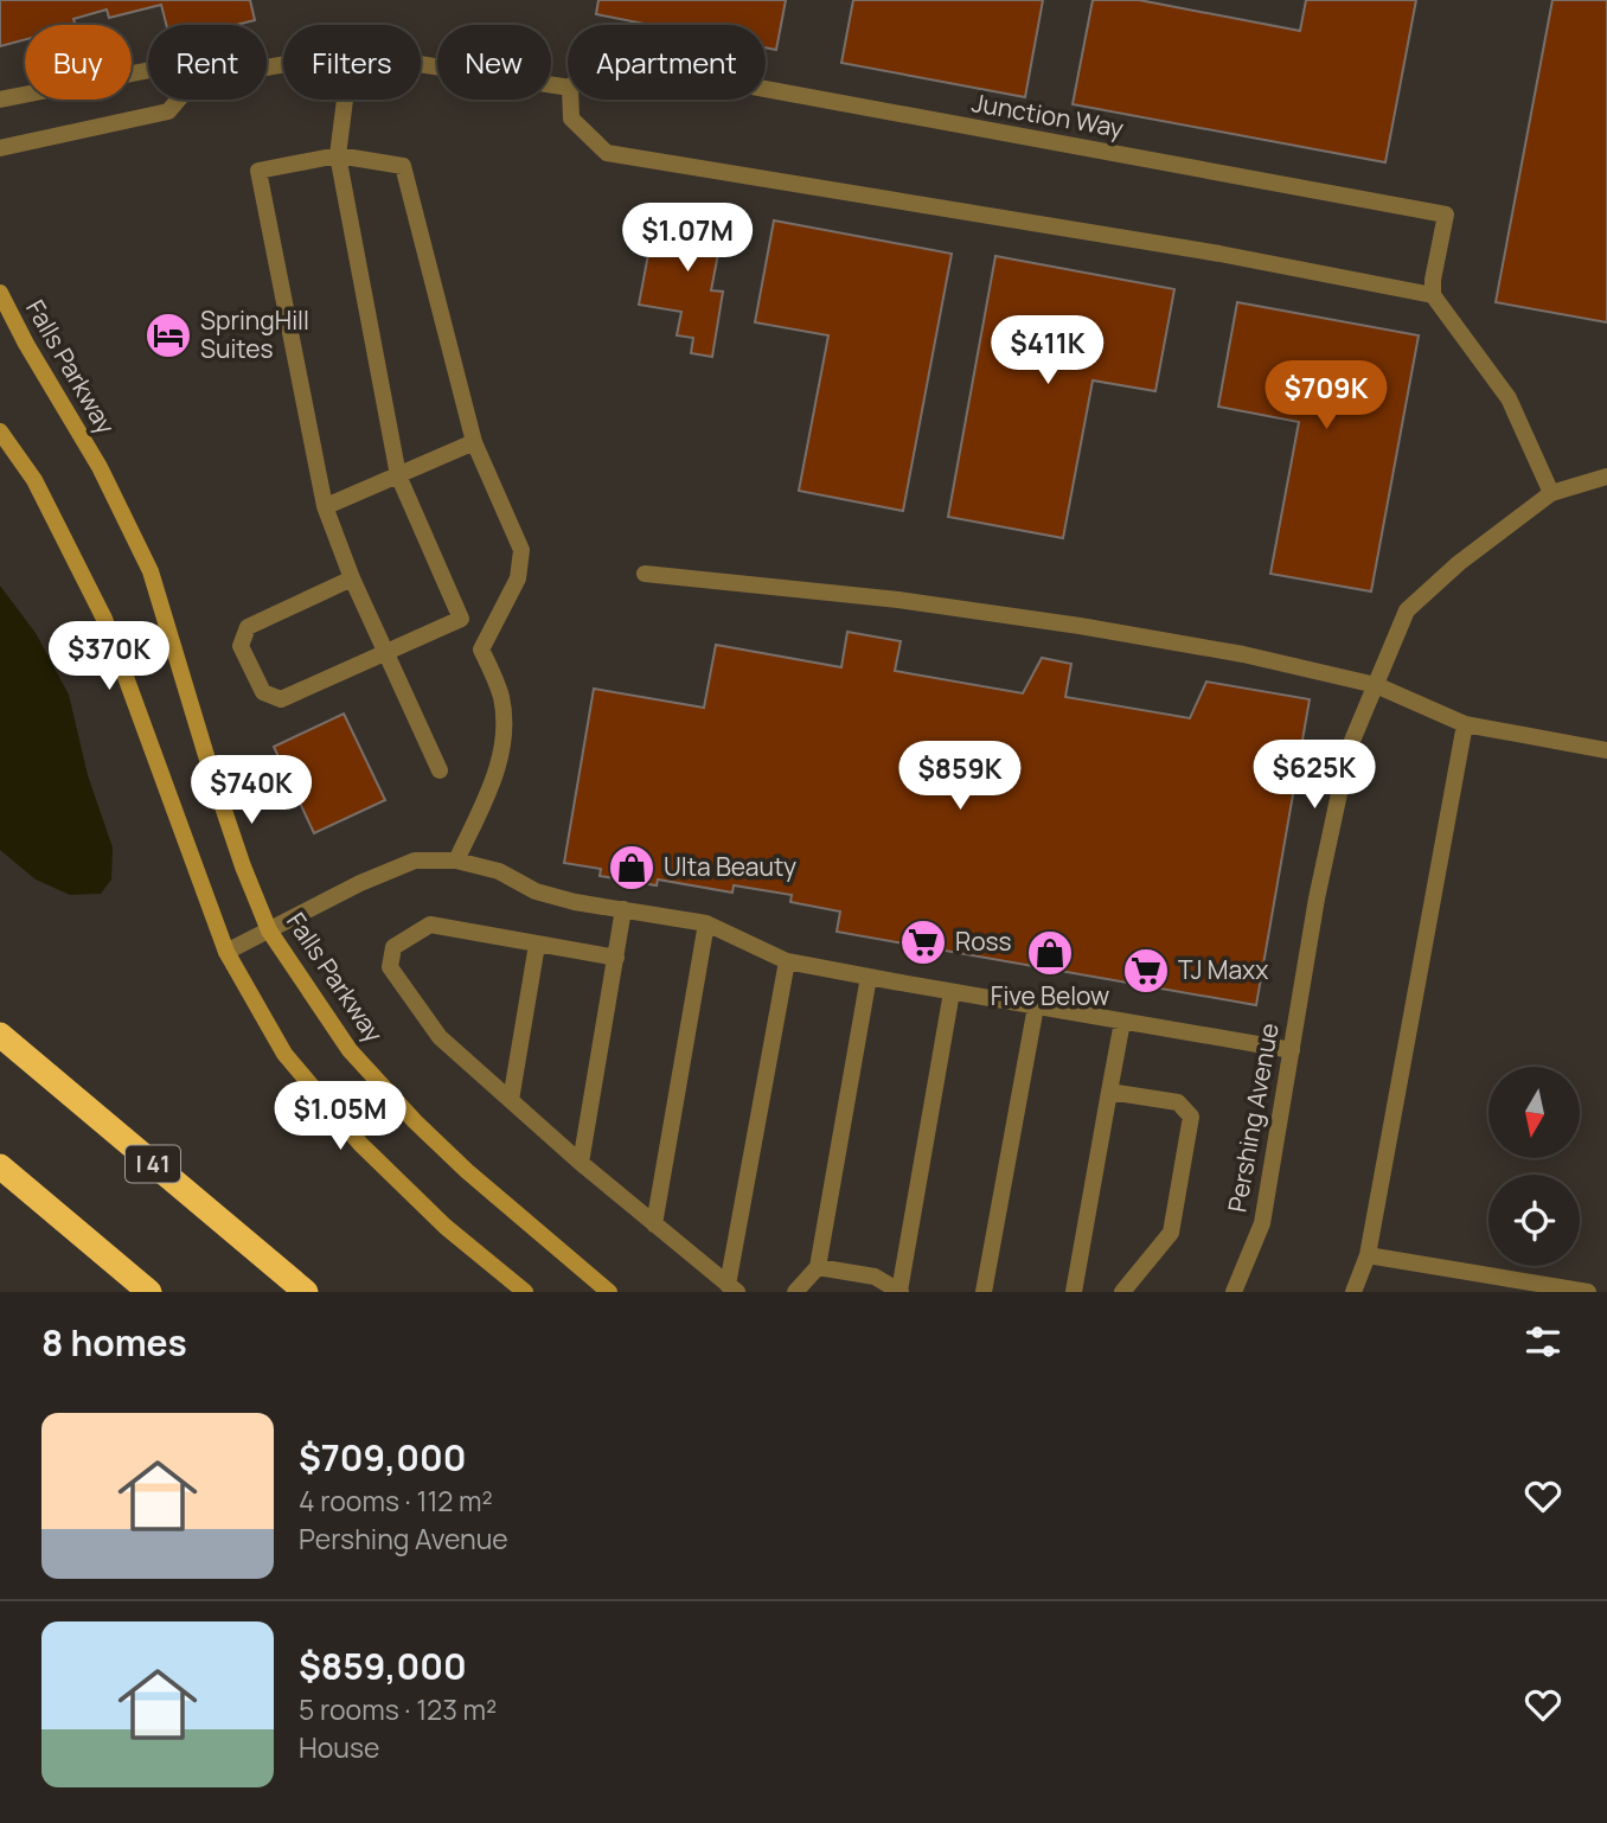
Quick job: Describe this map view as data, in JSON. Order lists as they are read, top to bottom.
{
  "streets": {
    "highway": ["I 41"],
    "street": ["Junction Way", "Falls Parkway", "Pershing Avenue"]
  },
  "places": {
    "hotel": ["SpringHill Suites"],
    "shop": ["Ulta Beauty", "Five Below"],
    "supermarket": ["Ross", "TJ Maxx"]
  },
  "north": "bottom",
  "page": {
    "chip": [
      "Buy",
      "Rent",
      "Filters",
      "New",
      "Apartment"
    ],
    "price": [
      "$1.07M",
      "$411K",
      "$709K",
      "$370K",
      "$625K",
      "$859K",
      "$740K",
      "$1.05M"
    ],
    "heading": "8 homes",
    "list": [
      {
        "name": "$709,000",
        "note": "4 rooms · 112 m² · Pershing Avenue"
      },
      {
        "name": "$859,000",
        "note": "5 rooms · 123 m² · House"
      }
    ]
  }
}
